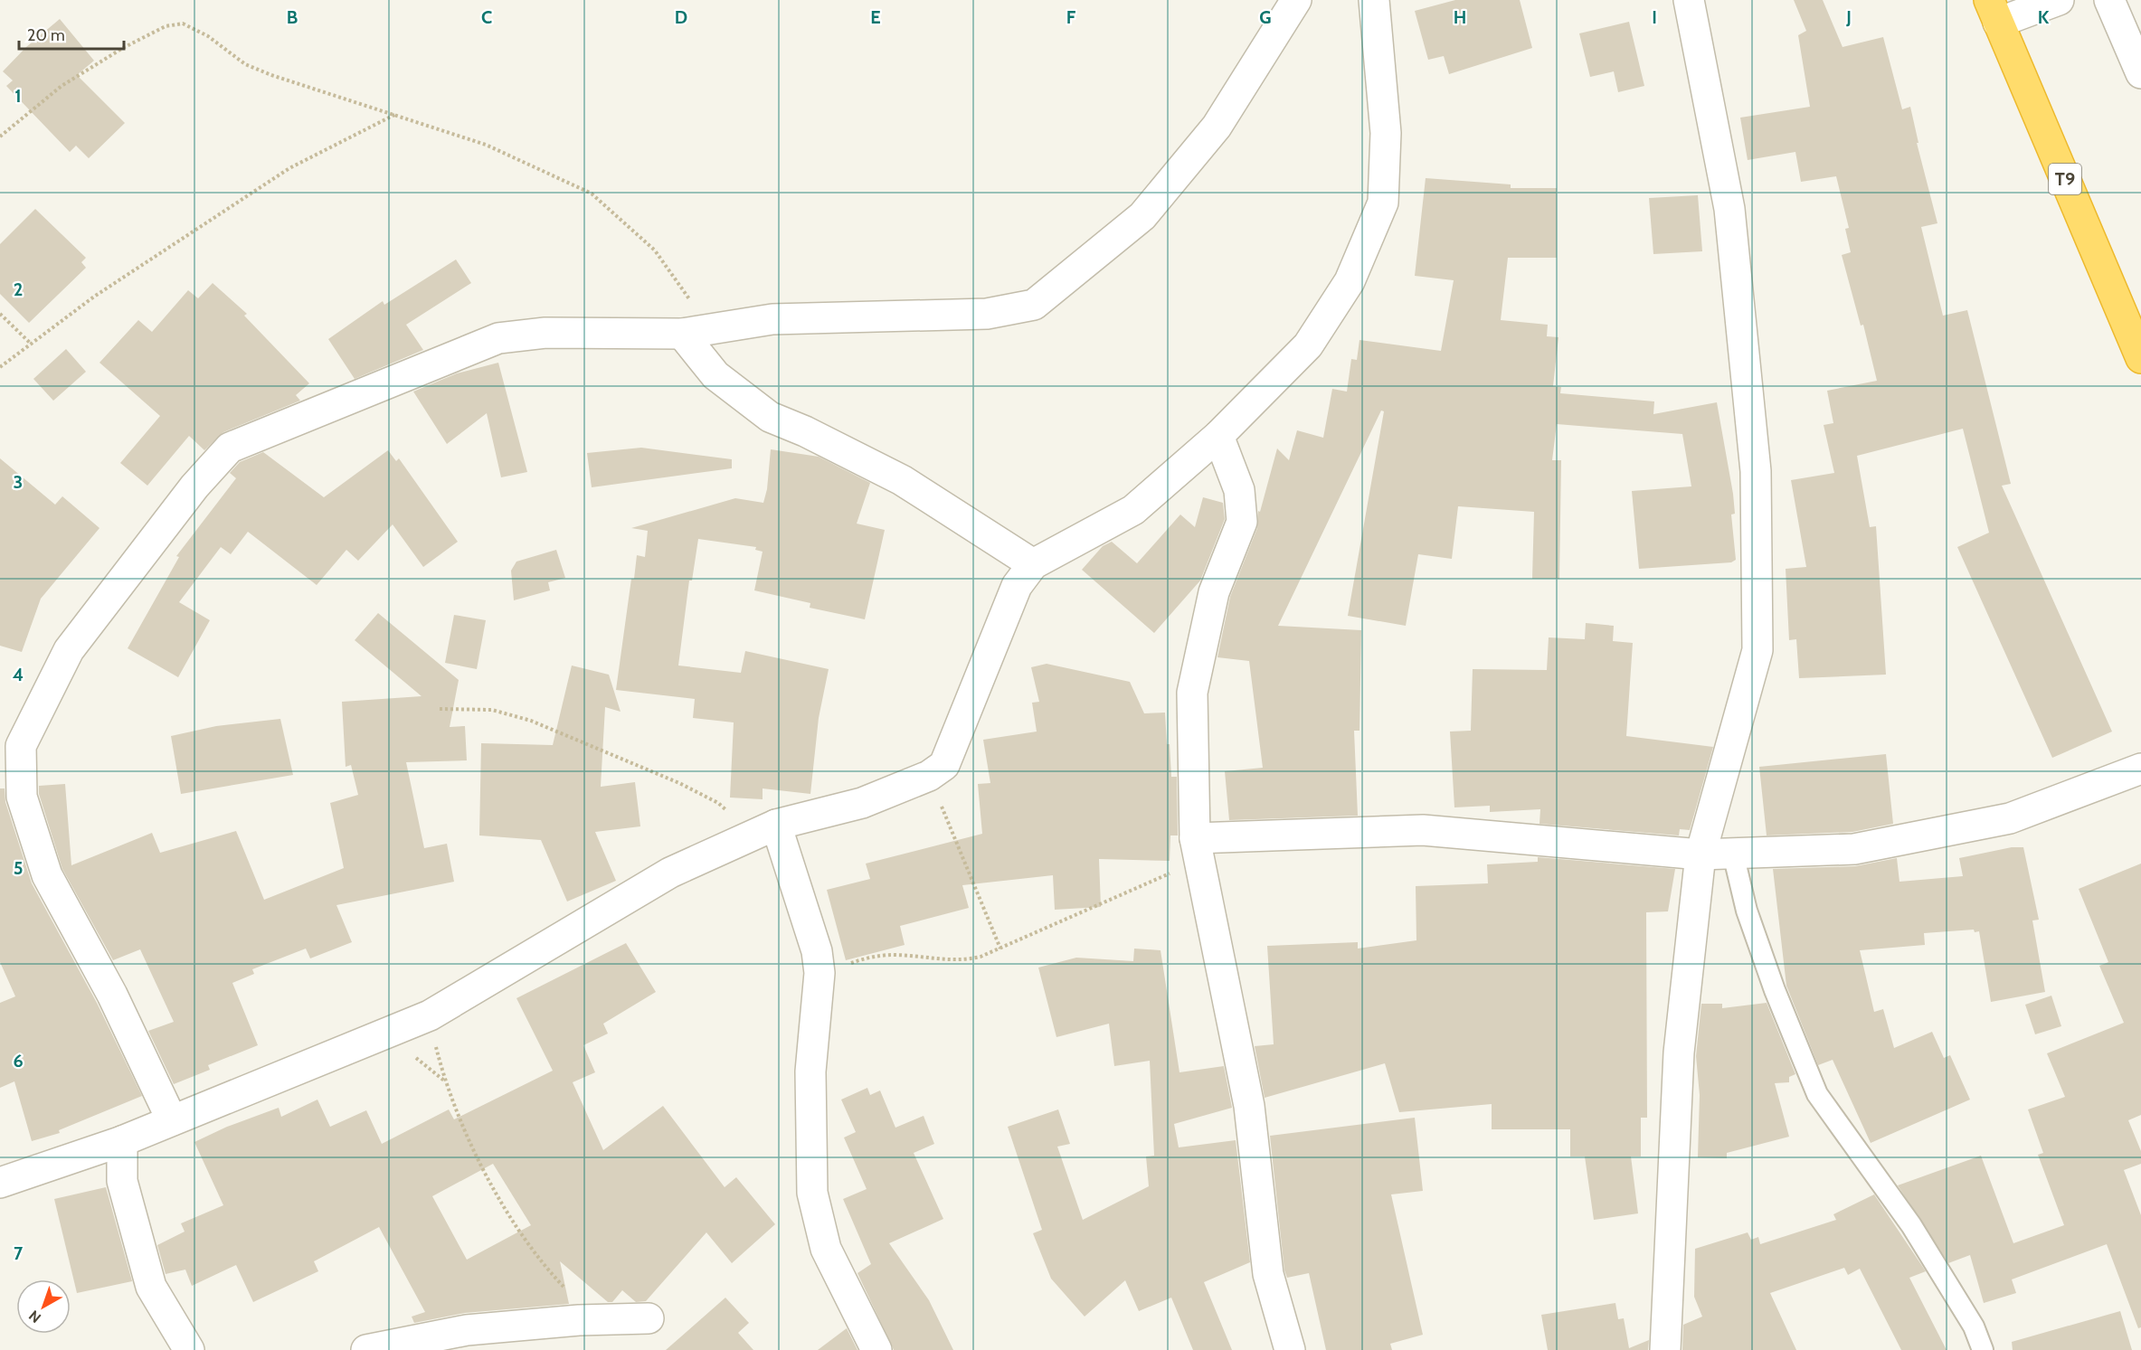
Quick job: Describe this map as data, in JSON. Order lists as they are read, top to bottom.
{
  "streets": {
    "highway": ["T9"]
  },
  "scale_bar": "20 m",
  "north": "bottom left",
  "grid": {
    "columns": [
      "B",
      "C",
      "D",
      "E",
      "F",
      "G",
      "H",
      "I",
      "J",
      "K"
    ],
    "rows": [
      "1",
      "2",
      "3",
      "4",
      "5",
      "6",
      "7"
    ]
  }
}
